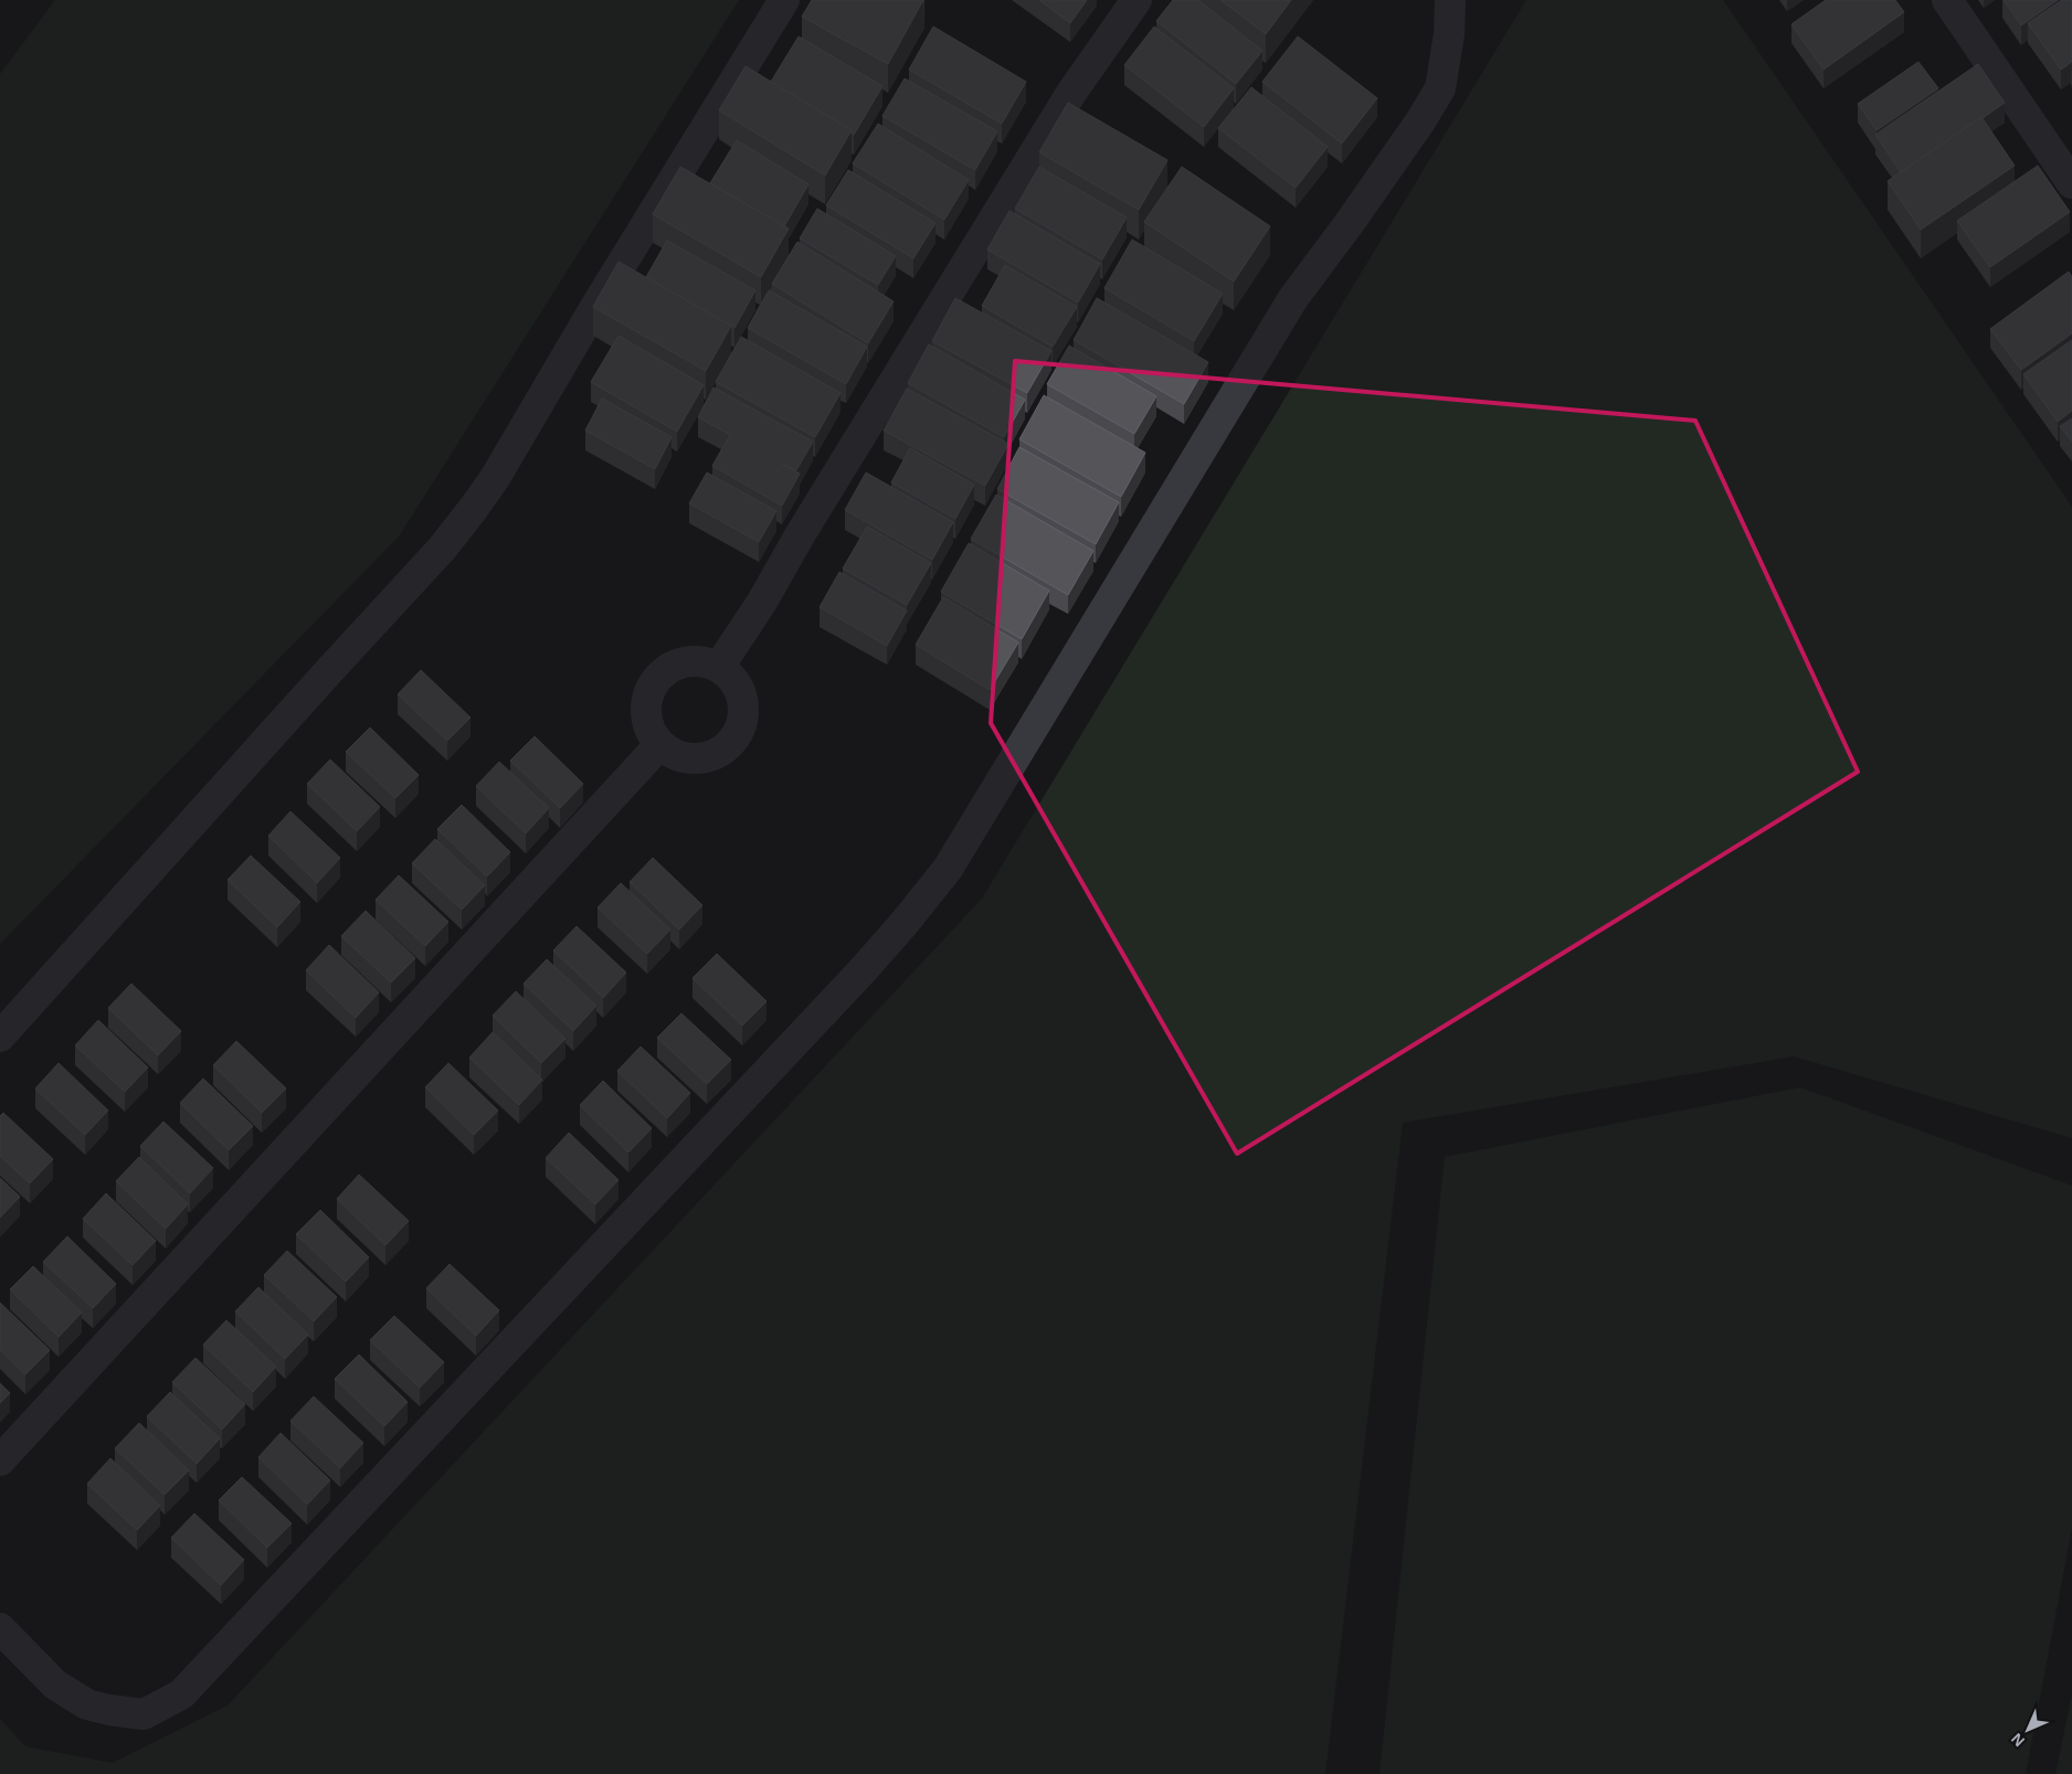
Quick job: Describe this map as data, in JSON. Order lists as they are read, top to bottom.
{
  "north": "bottom left"
}
